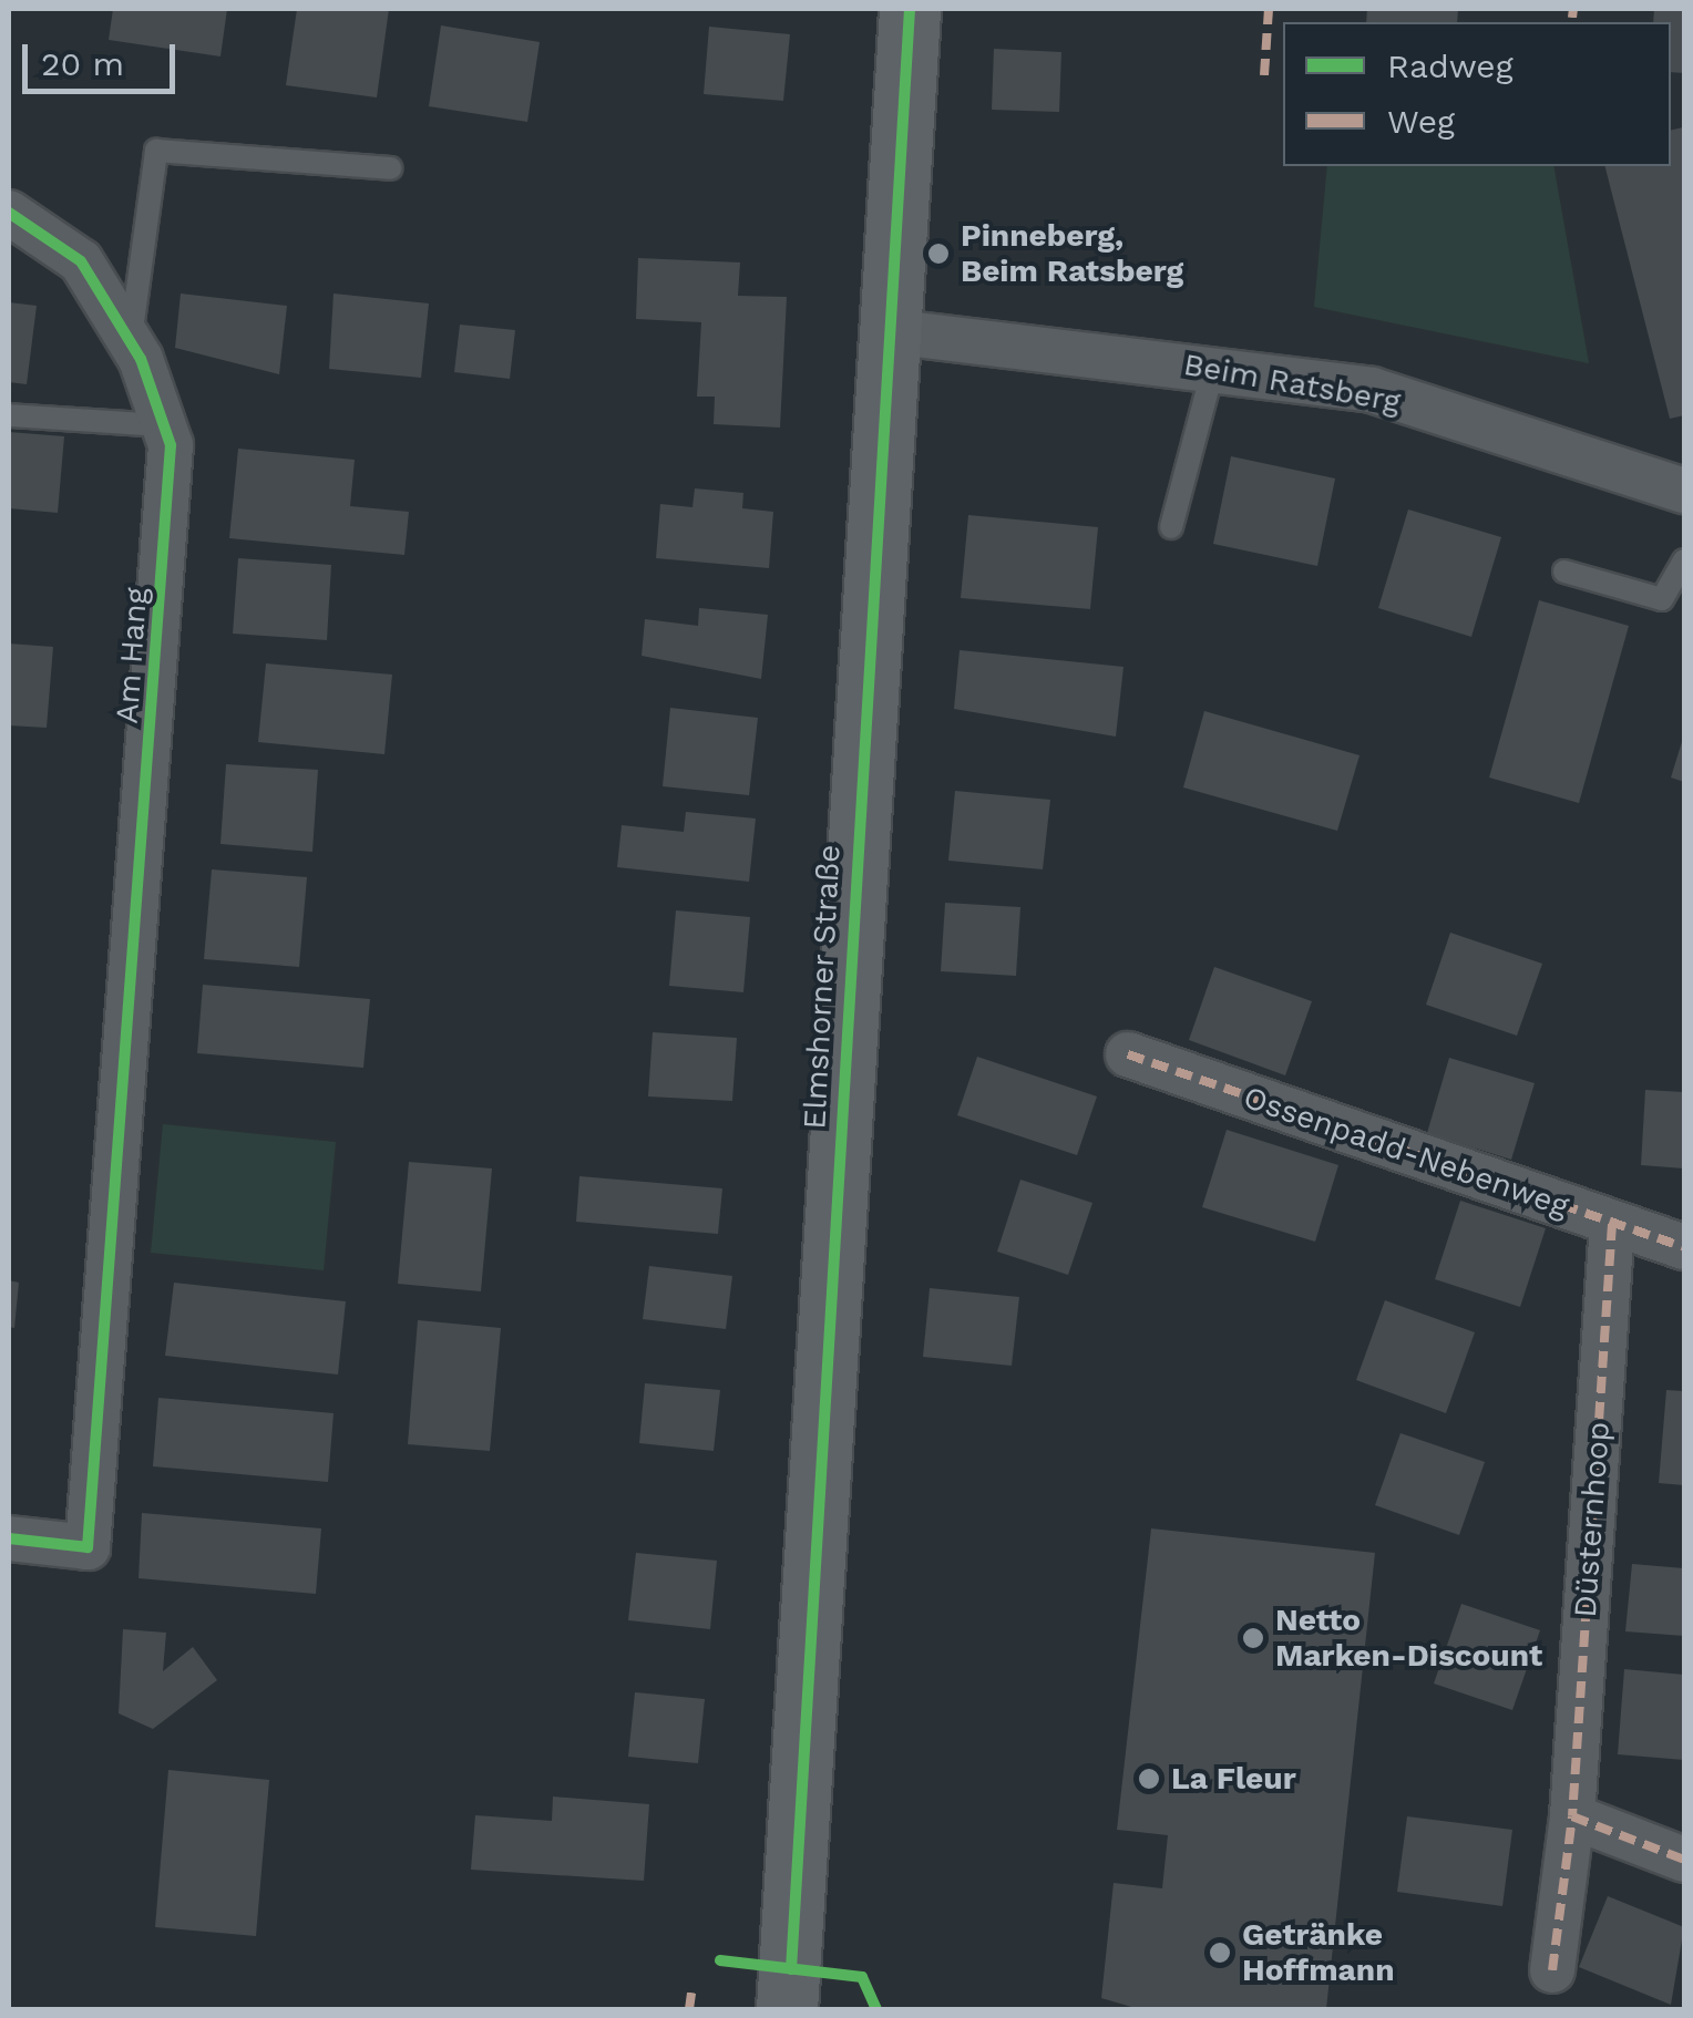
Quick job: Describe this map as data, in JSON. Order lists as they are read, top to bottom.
{
  "streets": {
    "main road": ["Elmshorner Straße"],
    "street": [
      "Beim Ratsberg",
      "Am Hang",
      "Ossenpadd-Nebenweg",
      "Düsternhoop"
    ]
  },
  "crossings": [
    ["Beim Ratsberg", "Elmshorner Straße"],
    ["Ossenpadd-Nebenweg", "Düsternhoop"]
  ],
  "places": [
    "Pinneberg, Beim Ratsberg",
    "Netto Marken-Discount",
    "La Fleur",
    "Getränke Hoffmann"
  ],
  "legend": ["Radweg", "Weg"],
  "scale_bar": "20 m"
}
